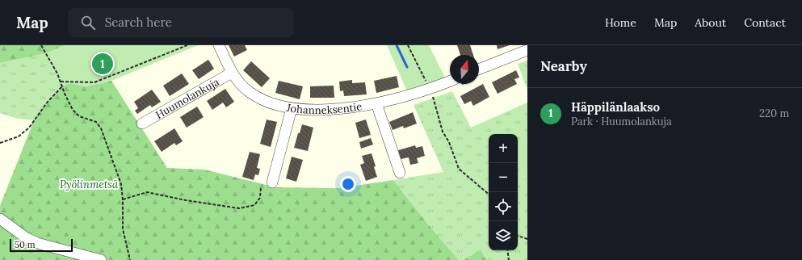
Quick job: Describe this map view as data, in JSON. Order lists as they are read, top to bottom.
{
  "streets": {
    "street": ["Huumolankuja", "Johanneksentie"]
  },
  "crossings": [
    ["Huumolankuja", "Johanneksentie"]
  ],
  "parks": ["Pyölinmetsä"],
  "scale_bar": "50 m",
  "north": "top",
  "page": {
    "header": "Map",
    "search": "Search here",
    "nav": [
      "Home",
      "Map",
      "About",
      "Contact"
    ],
    "heading": "Nearby",
    "pins": "1",
    "list": [
      {
        "mark": "1",
        "name": "Häppilänlaakso",
        "note": "Park · Huumolankuja",
        "value": "220 m"
      }
    ],
    "map_buttons": ["+", "−"],
    "scale": "50 m"
  }
}
